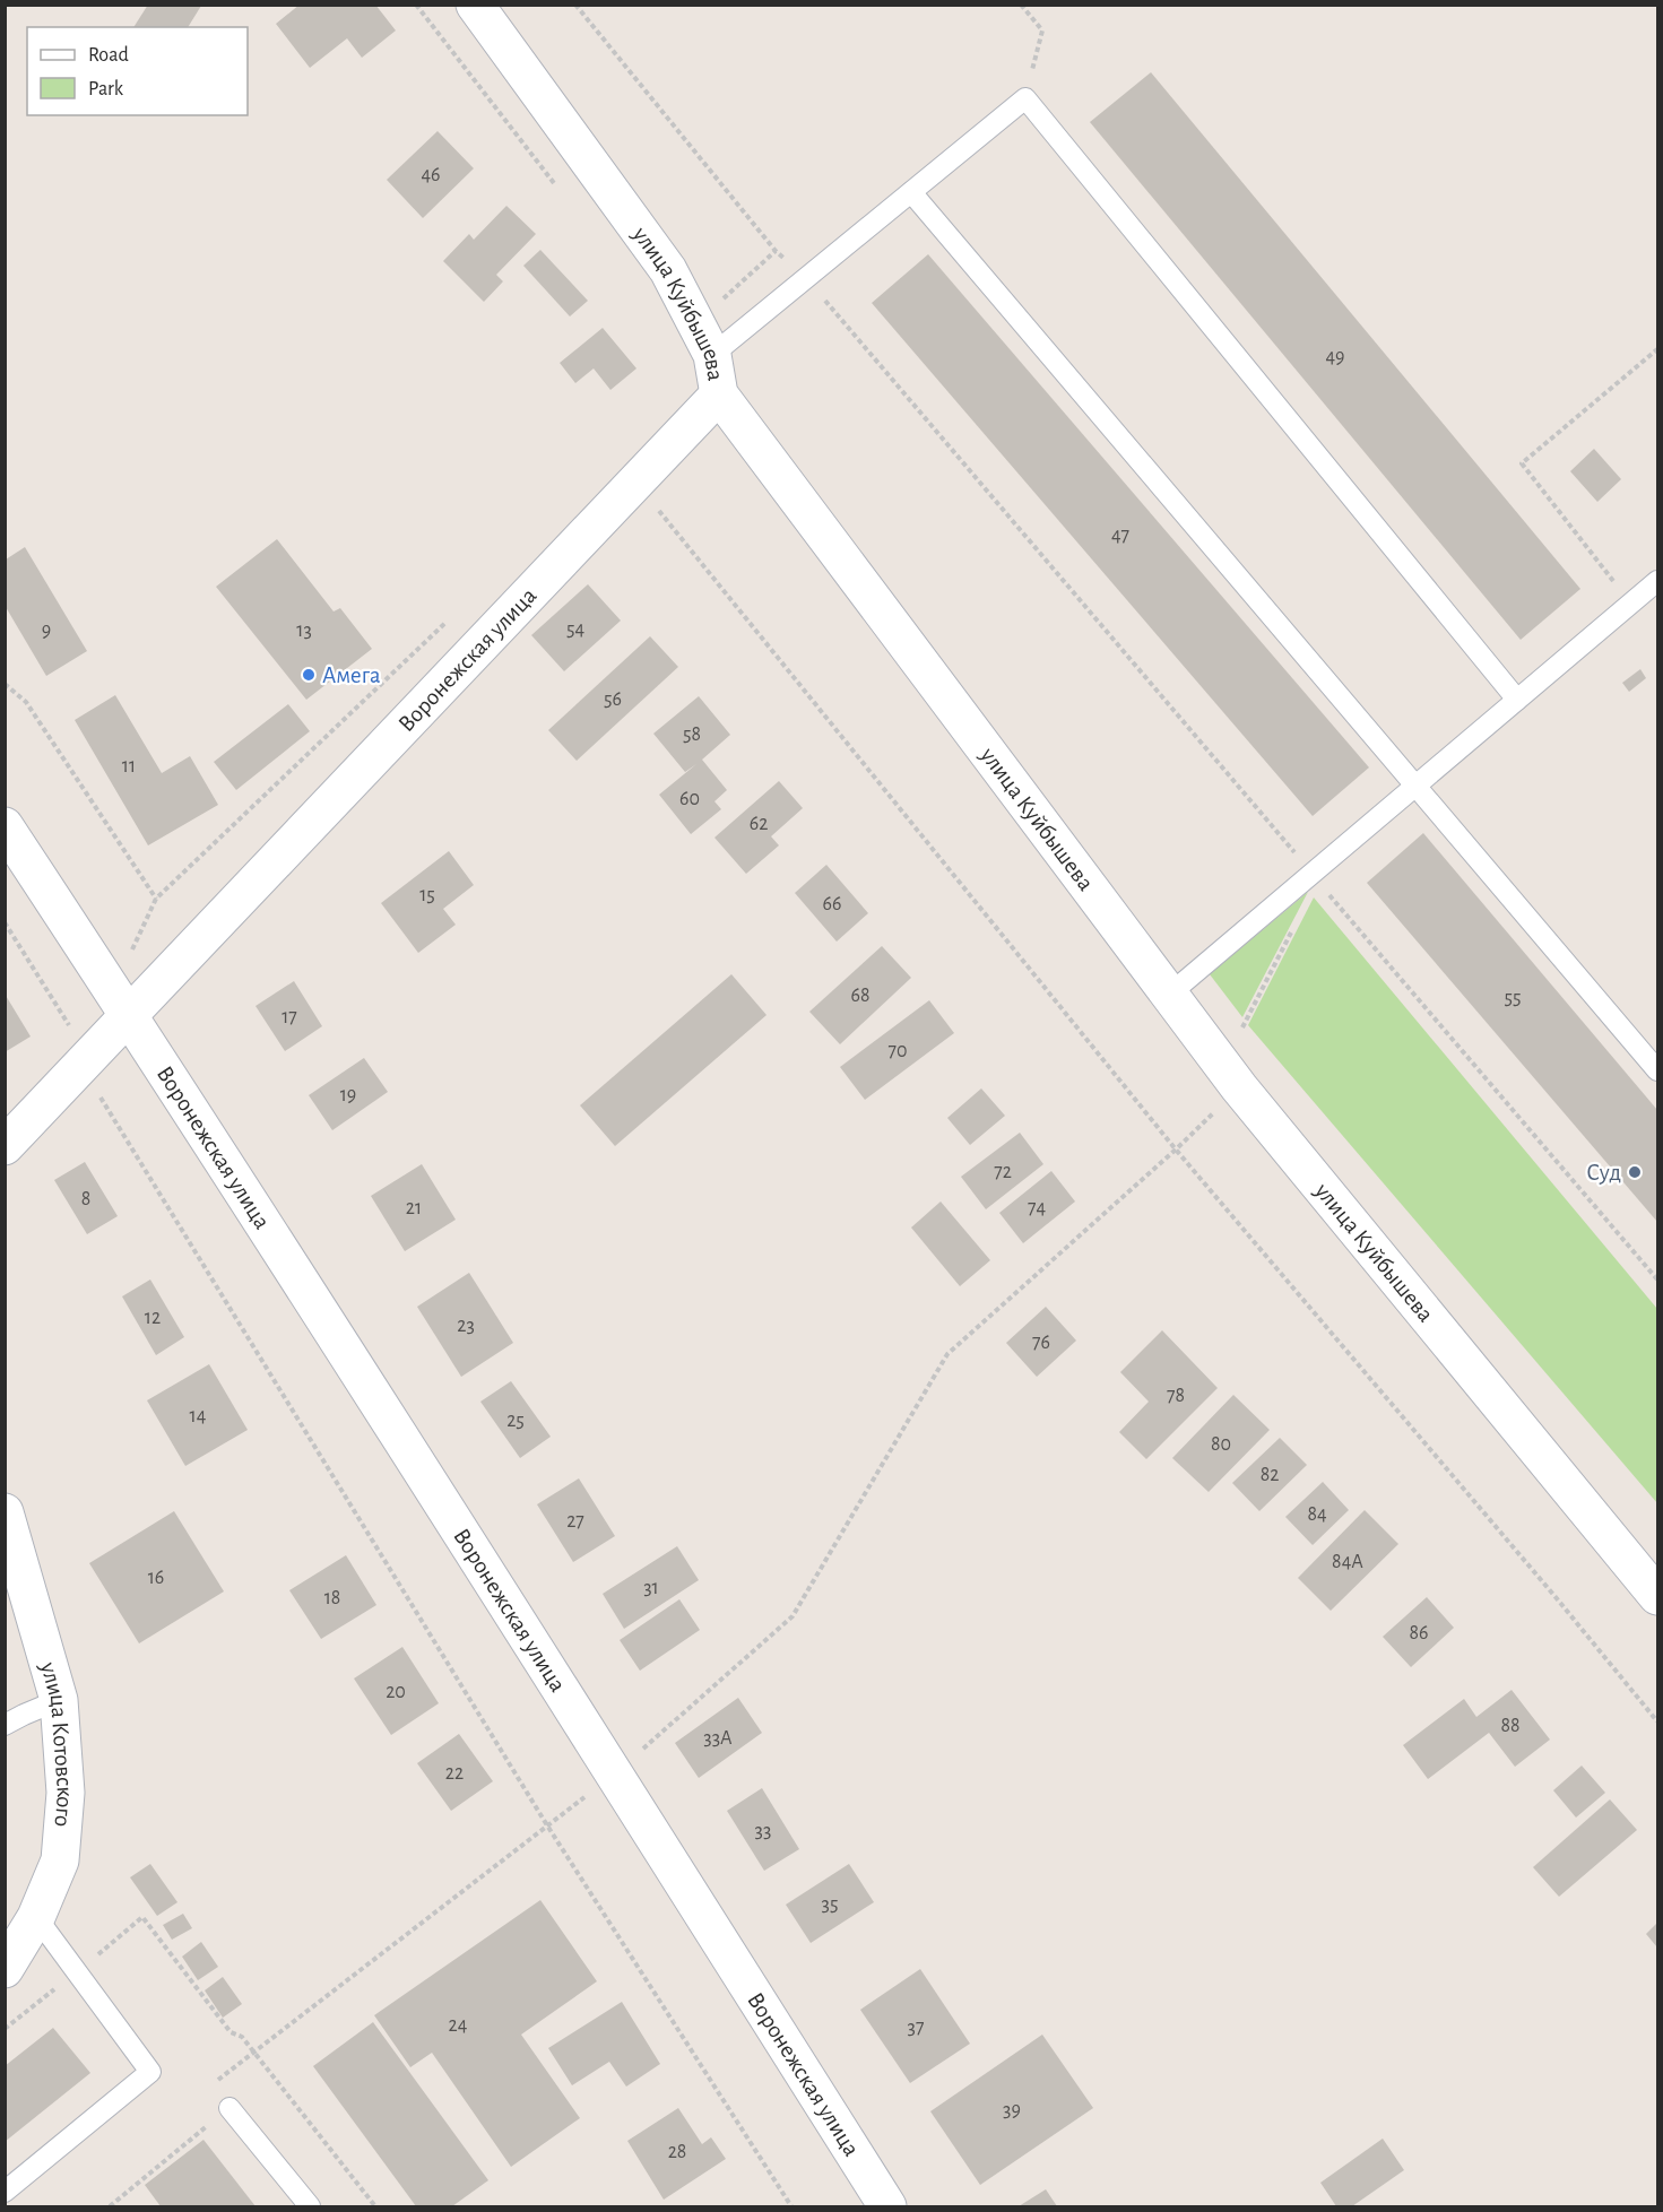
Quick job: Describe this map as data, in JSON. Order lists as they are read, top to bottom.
{
  "streets": {
    "street": ["улица Куйбышева", "Воронежская улица", "улица Котовского"]
  },
  "crossings": [
    ["улица Куйбышева", "Воронежская улица"]
  ],
  "places": ["Амега", "Суд"],
  "house_numbers": [
    "46",
    "49",
    "47",
    "54",
    "9",
    "13",
    "56",
    "58",
    "11",
    "60",
    "62",
    "15",
    "66",
    "68",
    "55",
    "17",
    "70",
    "19",
    "72",
    "8",
    "21",
    "74",
    "12",
    "23",
    "76",
    "78",
    "14",
    "25",
    "80",
    "82",
    "84",
    "27",
    "84А",
    "16",
    "31",
    "18",
    "86",
    "20",
    "88",
    "33А",
    "22",
    "33",
    "35",
    "24",
    "37",
    "39",
    "28"
  ],
  "legend": ["Road", "Park"]
}
